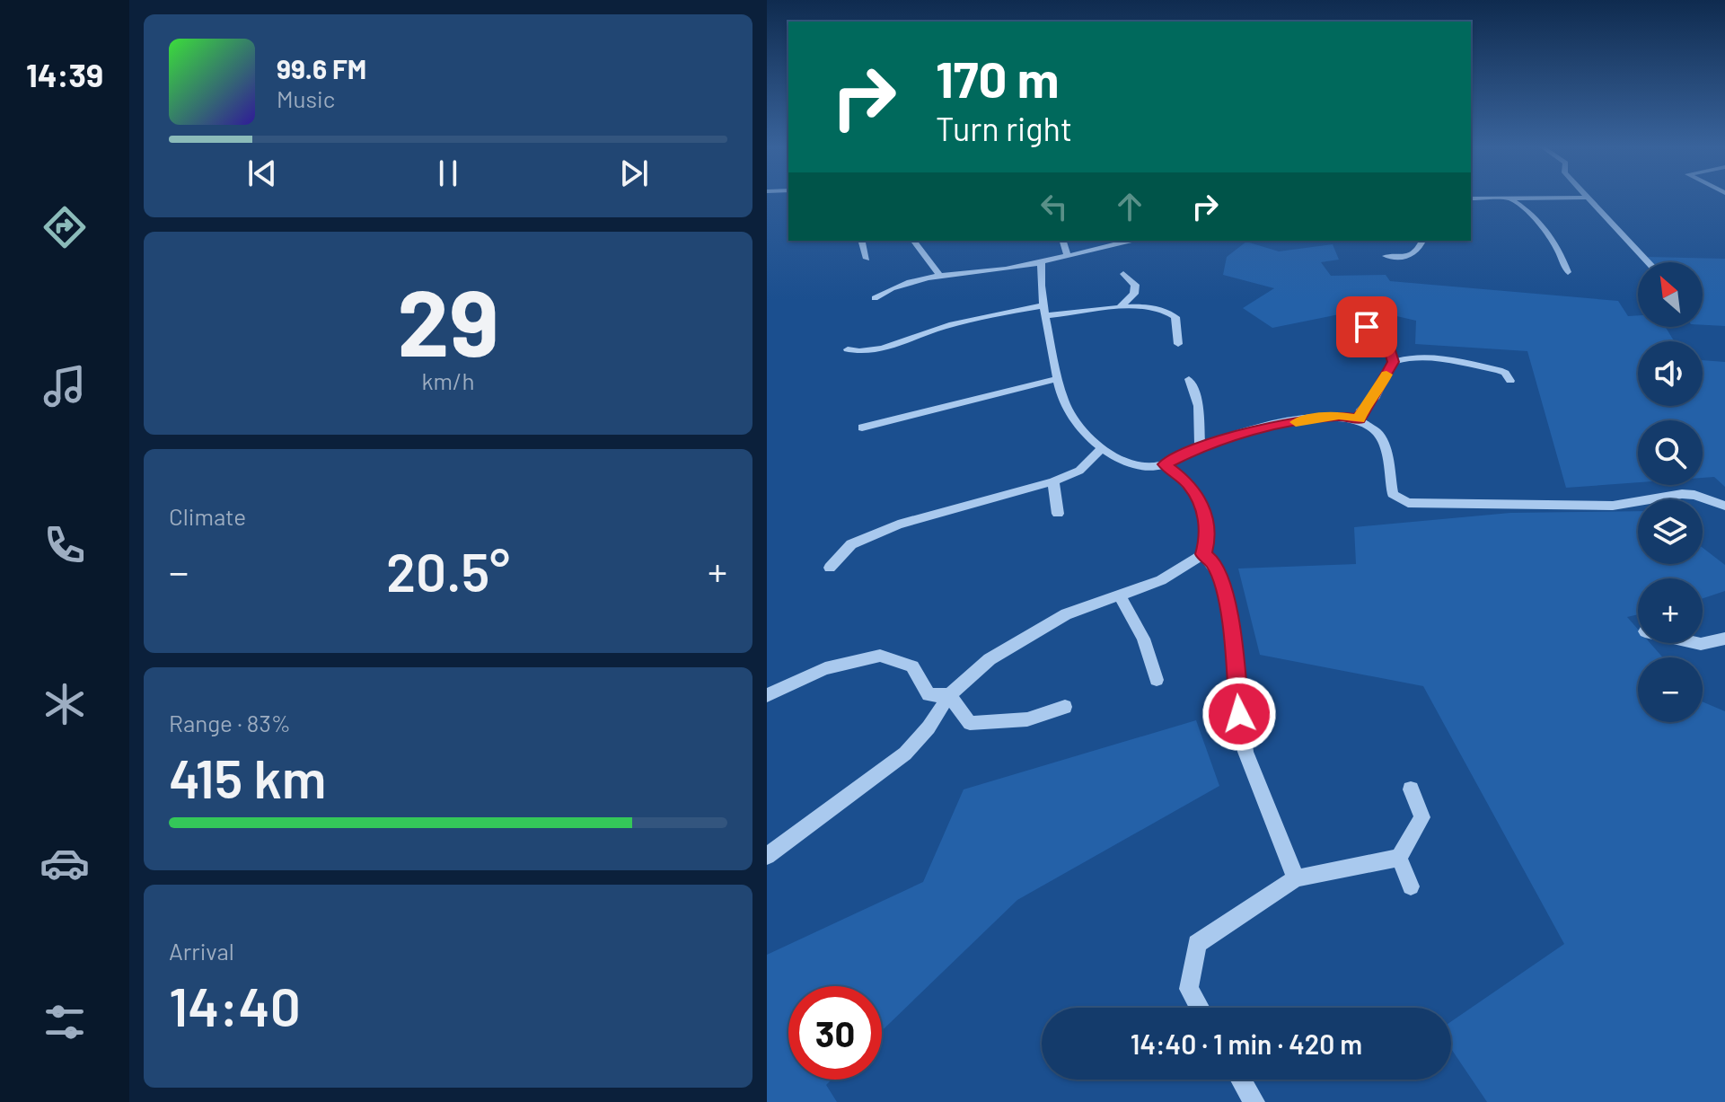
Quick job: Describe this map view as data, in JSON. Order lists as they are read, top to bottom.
{
  "north": "top left",
  "page": {
    "tabs": "14:39",
    "turn": ["170 m", "Turn right"],
    "song": ["99.6 FM", "Music"],
    "tile": [
      ["29", "km/h"],
      "Climate",
      ["Range · 83%", "415 km"],
      ["Arrival", "14:40"]
    ],
    "map_buttons": ["+", "−"],
    "heat": ["−", "20.5°", "+"],
    "limit": "30",
    "trip": "14:40 · 1 min · 420 m"
  }
}
